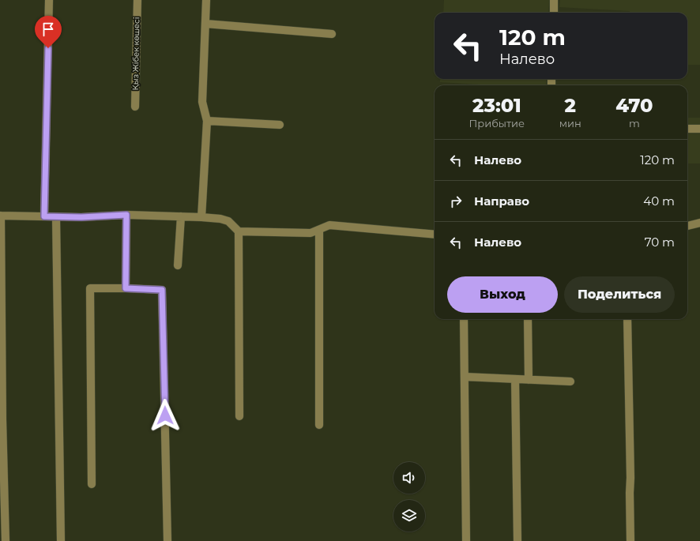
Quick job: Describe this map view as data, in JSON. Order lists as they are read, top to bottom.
{
  "streets": {
    "street": ["Қыз Жібек көшесі"]
  },
  "page": {
    "turn": ["120 m", "Налево"],
    "eta": [
      "23:01",
      "Прибытие",
      "2",
      "мин",
      "470",
      "m"
    ],
    "list": [
      {
        "name": "Налево",
        "value": "120 m"
      },
      {
        "name": "Направо",
        "value": "40 m"
      },
      {
        "name": "Налево",
        "value": "70 m"
      }
    ],
    "buttons": ["Выход", "Поделиться"]
  }
}
